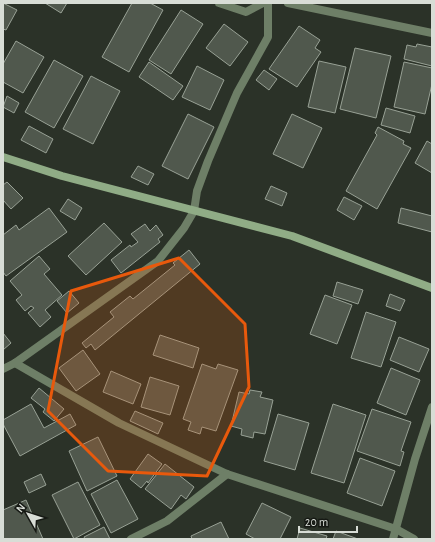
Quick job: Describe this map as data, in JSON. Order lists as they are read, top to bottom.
{
  "scale_bar": "20 m",
  "north": "top left"
}
